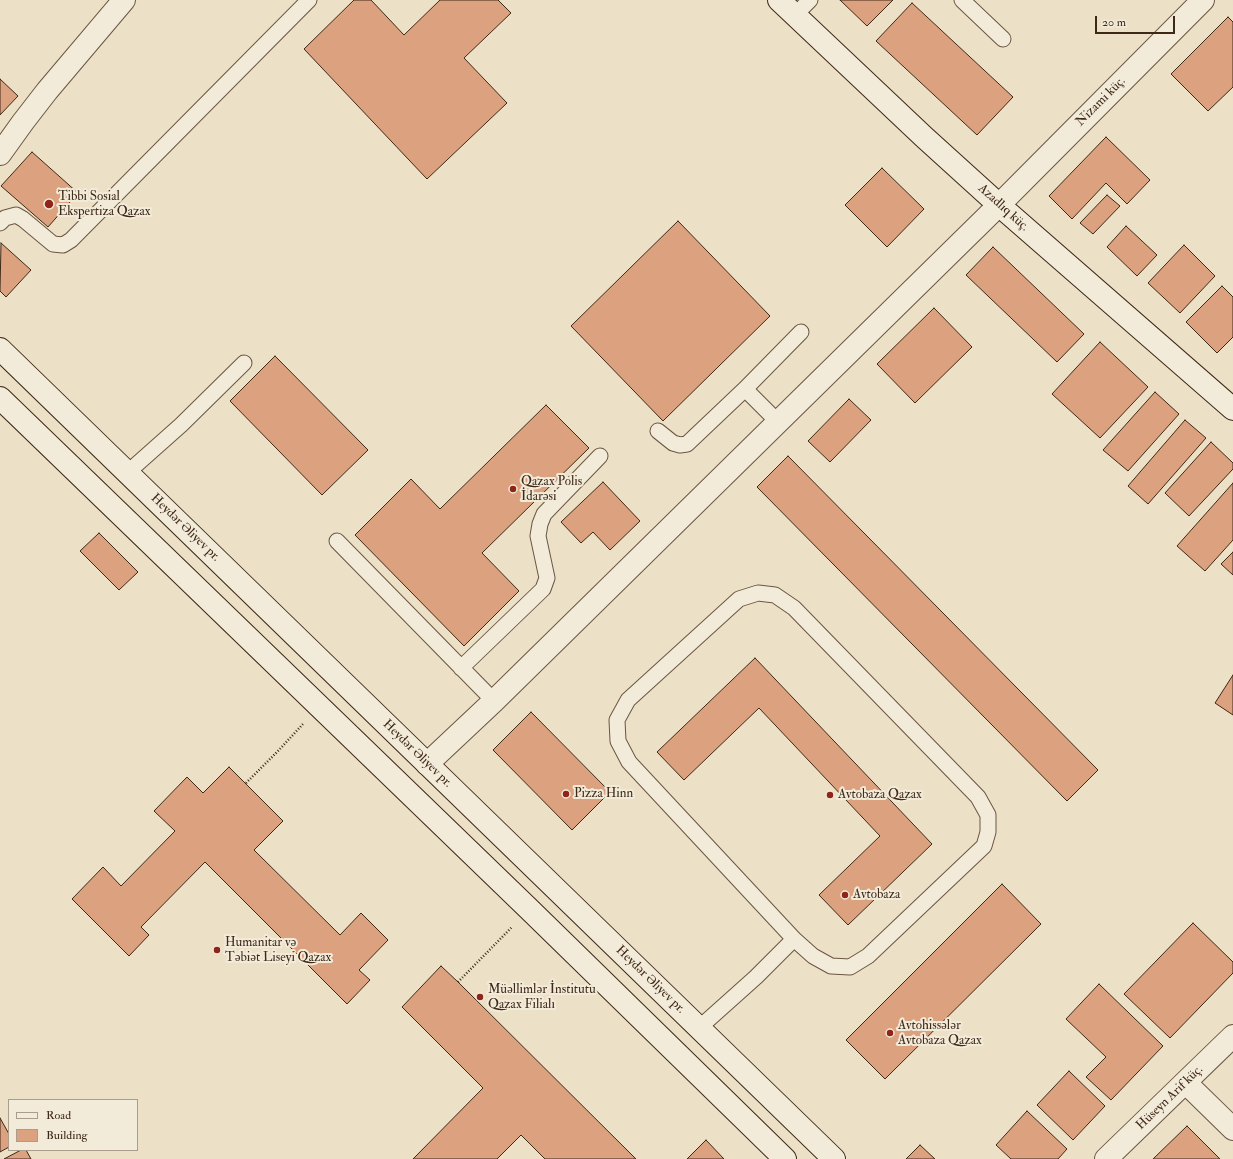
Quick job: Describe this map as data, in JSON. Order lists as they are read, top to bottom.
{
  "streets": {
    "main road": [
      "Nizami küç.",
      "Azadlıq küç.",
      "Heydər Əliyev pr.",
      "Hüseyn Arif küç."
    ]
  },
  "crossings": [
    ["Nizami küç.", "Azadlıq küç."],
    ["Nizami küç.", "Heydər Əliyev pr."]
  ],
  "places": [
    "Tibbi Sosial Ekspertiza Qazax",
    "Qazax Polis İdarəsi",
    "Pizza Hinn",
    "Avtobaza Qazax",
    "Avtobaza",
    "Humanitar və Təbiət Liseyi Qazax",
    "Müəllimlər İnstitutu Qazax Filialı",
    "Avtohissələr Avtobaza Qazax"
  ],
  "legend": ["Road", "Building"],
  "scale_bar": "20 m"
}
